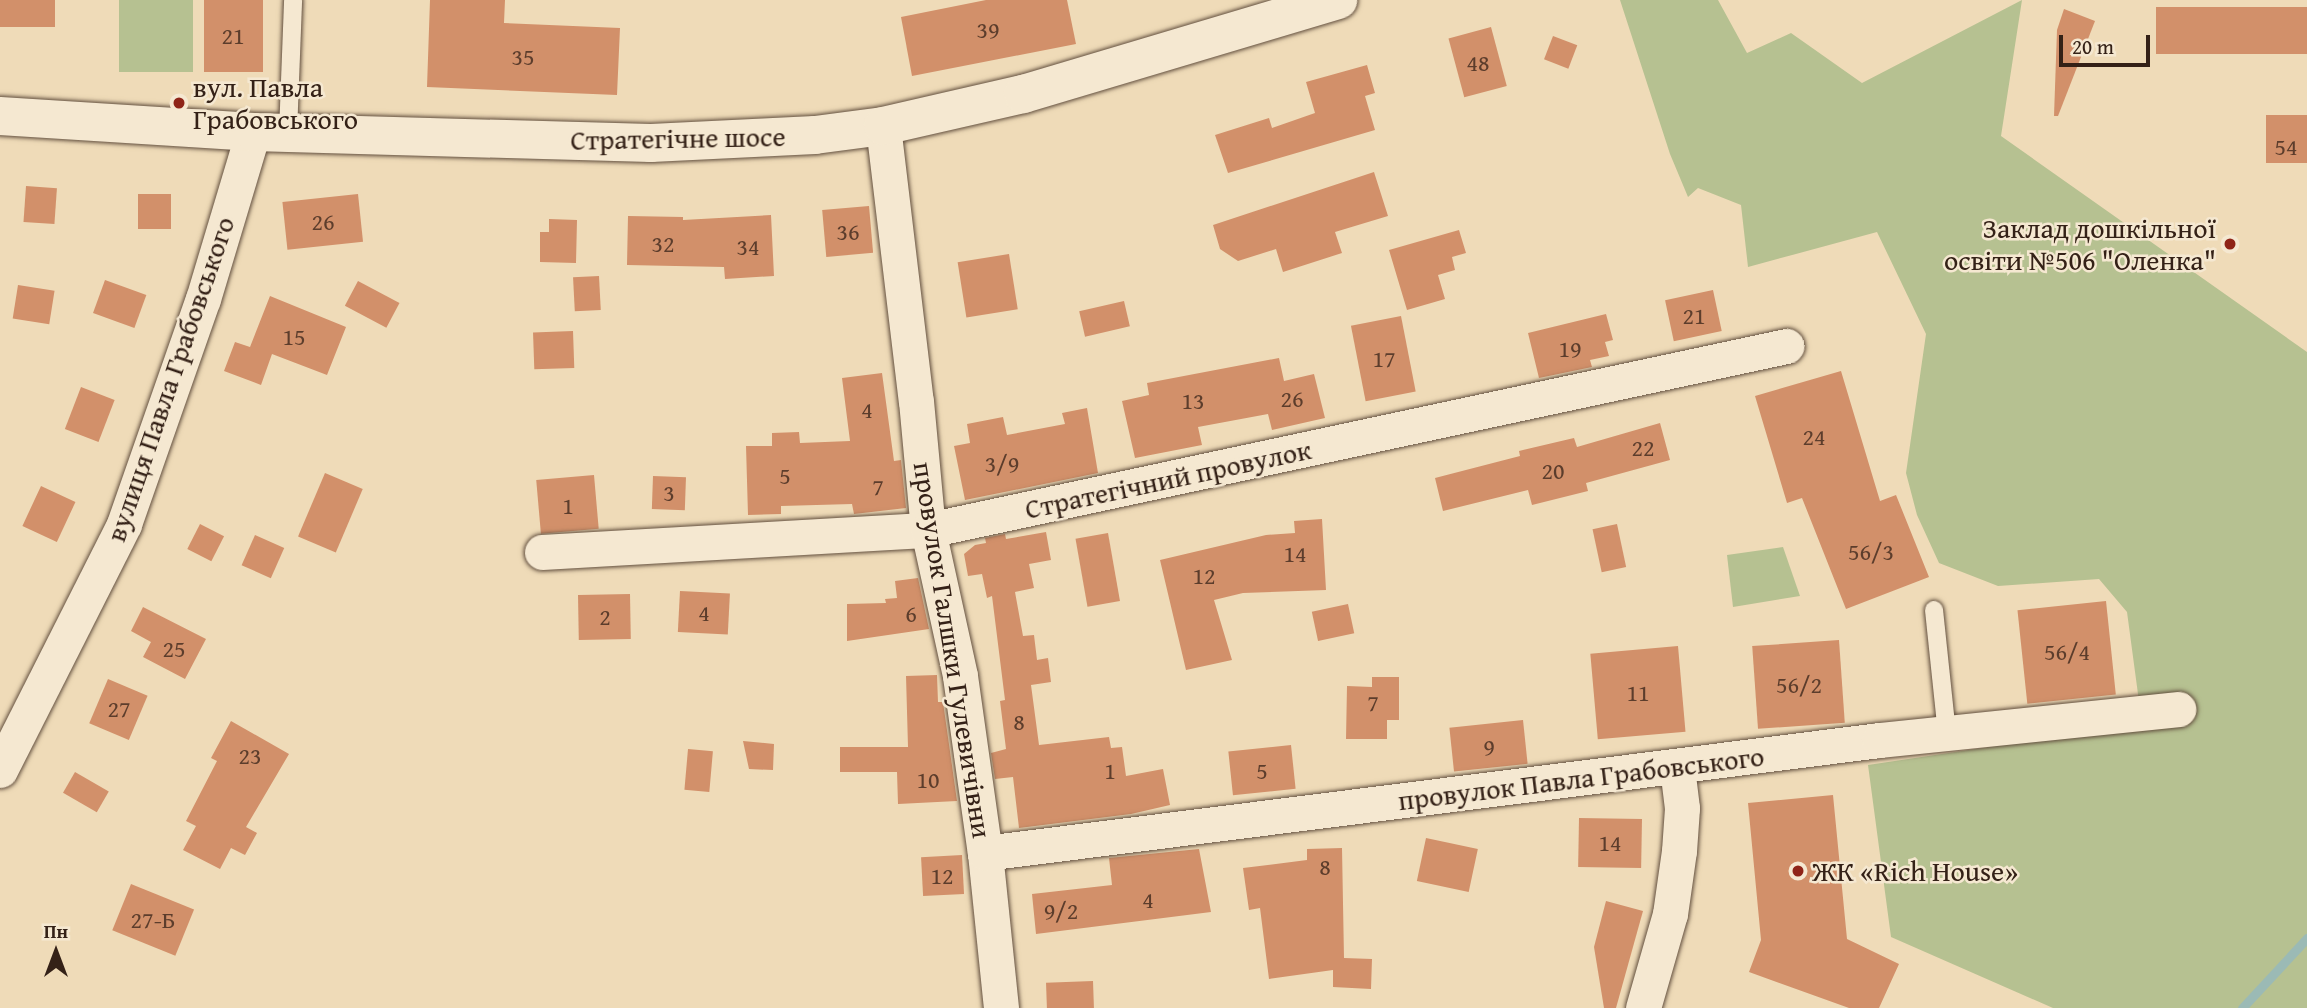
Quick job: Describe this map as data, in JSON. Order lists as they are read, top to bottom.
{
  "streets": {
    "street": [
      "Стратегічне шосе",
      "вулиця Павла Грабовського",
      "Стратегічний провулок",
      "провулок Галшки Гулевичівни",
      "провулок Павла Грабовського"
    ]
  },
  "crossings": [
    ["Стратегічне шосе", "вулиця Павла Грабовського"],
    ["Стратегічне шосе", "провулок Галшки Гулевичівни"],
    ["Стратегічний провулок", "провулок Галшки Гулевичівни"],
    ["провулок Галшки Гулевичівни", "провулок Павла Грабовського"]
  ],
  "places": ["вул. Павла Грабовського", "Заклад дошкільної освіти №506 \"Оленка\"", "ЖК «Rich House»"],
  "house_numbers": [
    "39",
    "21",
    "35",
    "48",
    "54",
    "26",
    "36",
    "32",
    "34",
    "21",
    "15",
    "19",
    "17",
    "26",
    "13",
    "4",
    "24",
    "22",
    "3/9",
    "20",
    "5",
    "7",
    "3",
    "1",
    "56/3",
    "14",
    "12",
    "4",
    "6",
    "2",
    "25",
    "56/4",
    "56/2",
    "11",
    "7",
    "27",
    "8",
    "9",
    "23",
    "1",
    "5",
    "10",
    "14",
    "8",
    "12",
    "4",
    "9/2",
    "27-Б"
  ],
  "scale_bar": "20 m",
  "north": "top"
}
